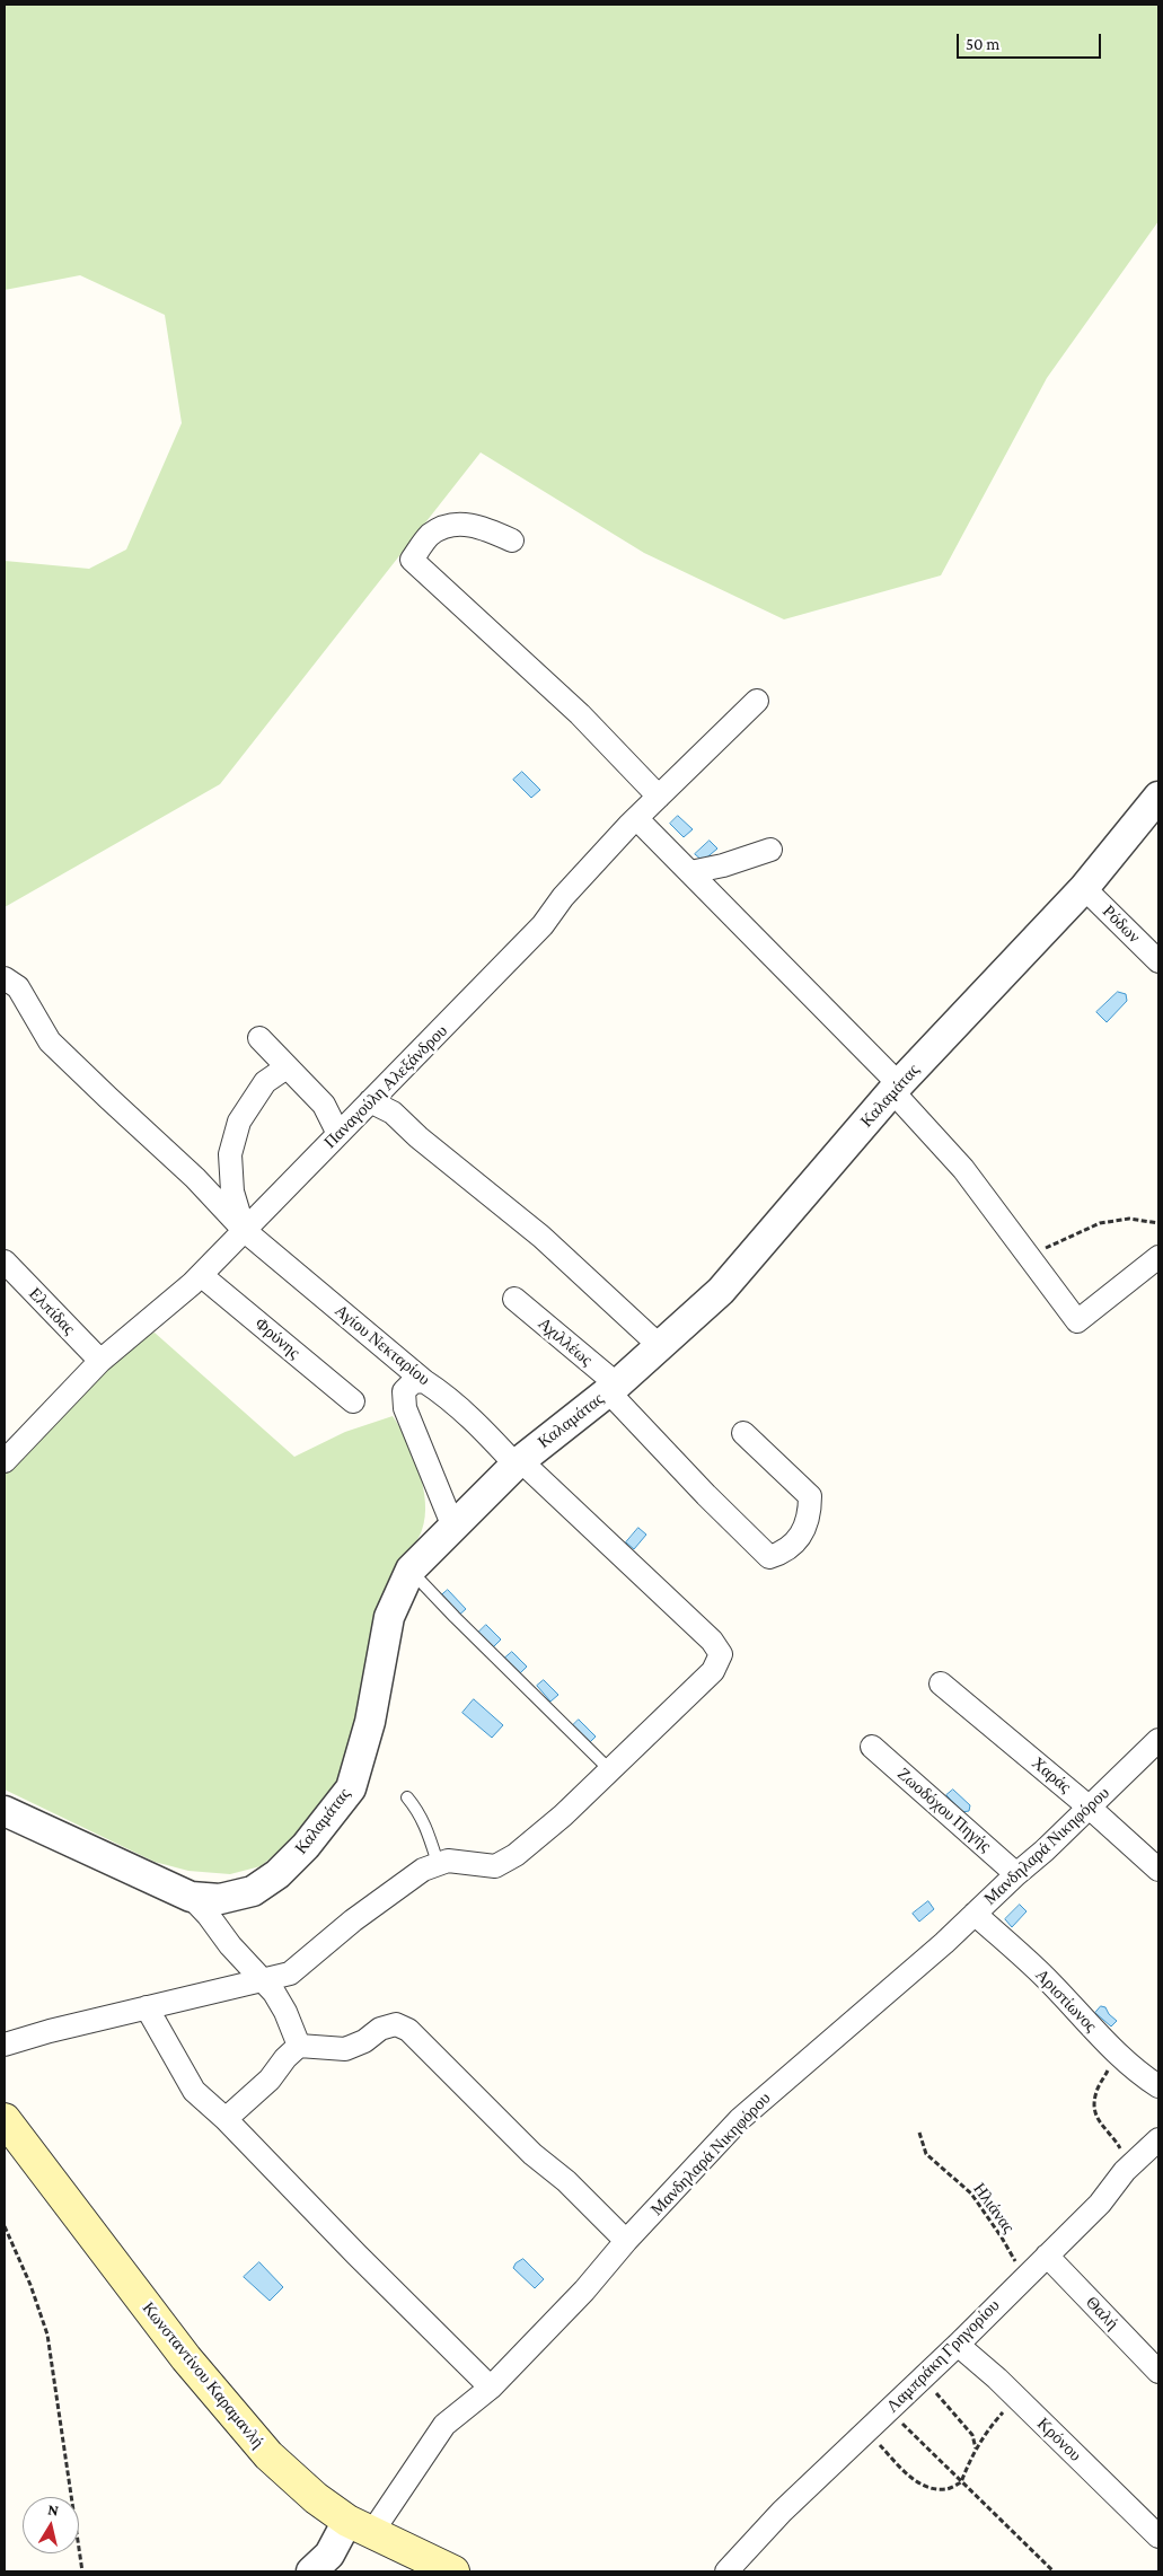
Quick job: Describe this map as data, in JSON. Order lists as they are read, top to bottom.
{
  "streets": {
    "main road": ["Κωνσταντίνου Καραμανλή"],
    "street": [
      "Ρόδων",
      "Παναγούλη Αλεξάνδρου",
      "Καλαμάτας",
      "Ελπίδας",
      "Φρύνης",
      "Αχιλλέως",
      "Αγίου Νεκταρίου",
      "Χαράς",
      "Ζωοδόχου Πηγής",
      "Μανδηλαρά Νικηφόρου",
      "Αριστίωνος",
      "Θαλή",
      "Λαμπράκη Γρηγορίου",
      "Κρόνου"
    ],
    "path": ["Ηλιάνας"]
  },
  "crossings": [
    ["Ρόδων", "Καλαμάτας"],
    ["Παναγούλη Αλεξάνδρου", "Ελπίδας"],
    ["Παναγούλη Αλεξάνδρου", "Φρύνης"],
    ["Παναγούλη Αλεξάνδρου", "Αγίου Νεκταρίου"],
    ["Καλαμάτας", "Αχιλλέως"],
    ["Καλαμάτας", "Αγίου Νεκταρίου"],
    ["Χαράς", "Μανδηλαρά Νικηφόρου"],
    ["Ζωοδόχου Πηγής", "Μανδηλαρά Νικηφόρου"],
    ["Μανδηλαρά Νικηφόρου", "Αριστίωνος"],
    ["Μανδηλαρά Νικηφόρου", "Κωνσταντίνου Καραμανλή"],
    ["Ηλιάνας", "Λαμπράκη Γρηγορίου"],
    ["Θαλή", "Λαμπράκη Γρηγορίου"],
    ["Λαμπράκη Γρηγορίου", "Κρόνου"]
  ],
  "scale_bar": "50 m",
  "north": "top"
}
